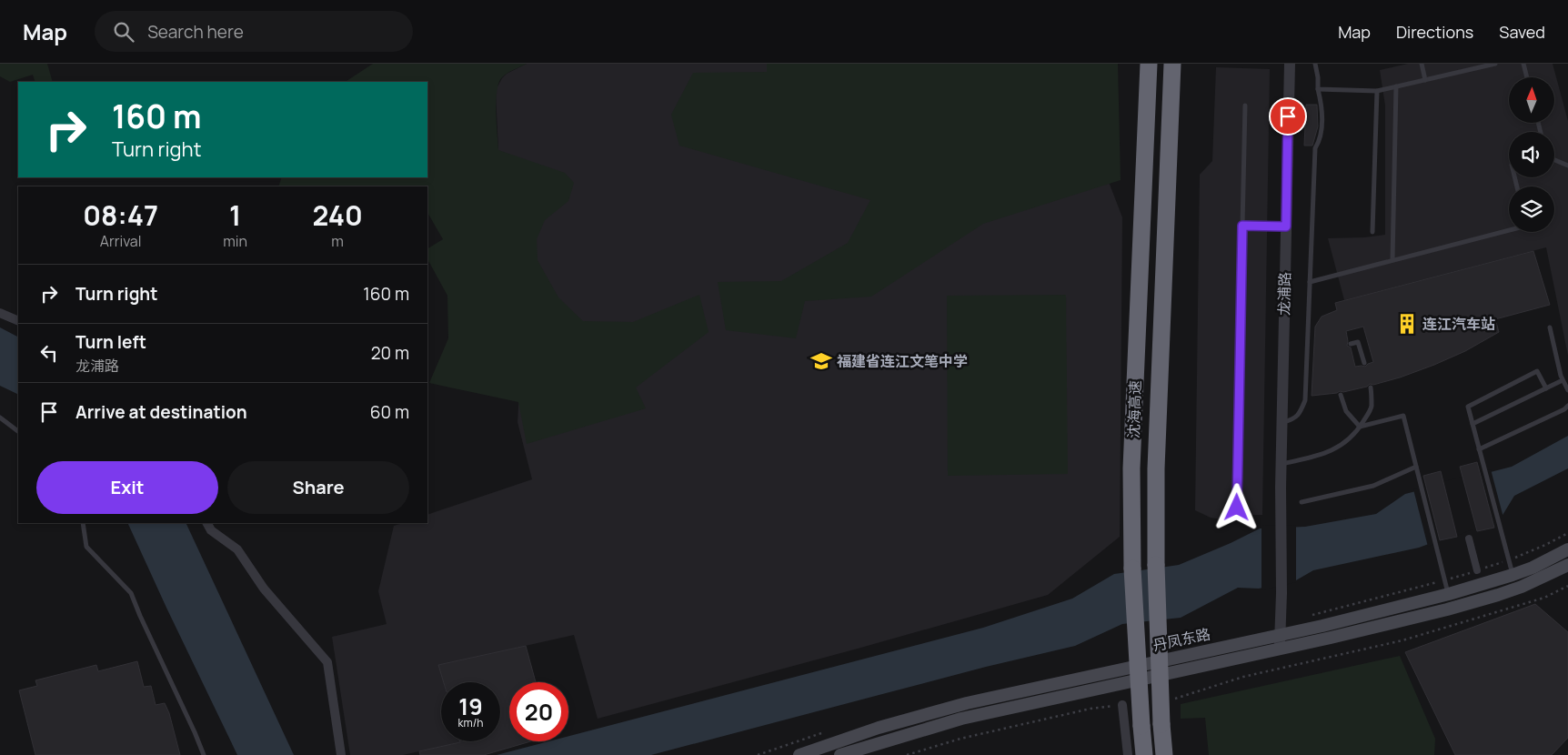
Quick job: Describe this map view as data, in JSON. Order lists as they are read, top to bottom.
{
  "streets": {
    "highway": ["沈海高速"],
    "main road": ["丹凤东路"],
    "street": ["龙浦路"]
  },
  "crossings": [
    ["龙浦路", "丹凤东路"]
  ],
  "places": {
    "building": ["连江汽车站"],
    "school or university": ["福建省连江文笔中学"]
  },
  "north": "top",
  "page": {
    "header": "Map",
    "search": "Search here",
    "nav": ["Map", "Directions", "Saved"],
    "turn": ["160 m", "Turn right"],
    "eta": [
      "08:47",
      "Arrival",
      "1",
      "min",
      "240",
      "m"
    ],
    "list": [
      {
        "name": "Turn right",
        "value": "160 m"
      },
      {
        "name": "Turn left",
        "note": "龙浦路",
        "value": "20 m"
      },
      {
        "name": "Arrive at destination",
        "value": "60 m"
      }
    ],
    "buttons": ["Exit", "Share"],
    "speed": "19 km/h",
    "limit": "20"
  }
}
